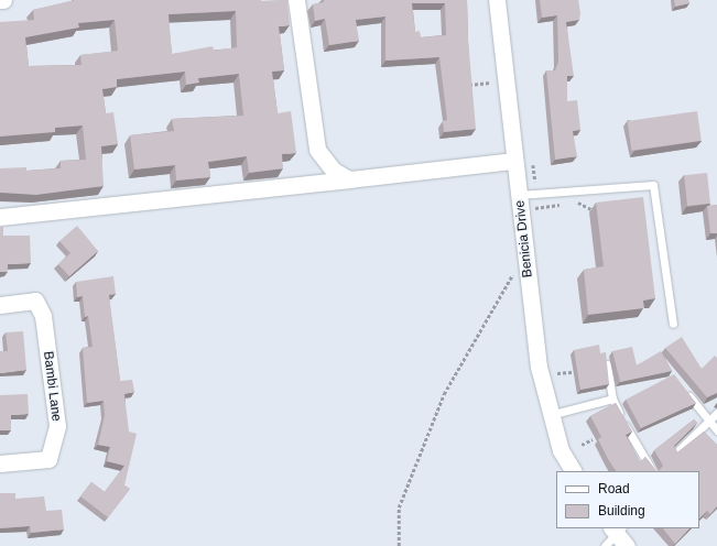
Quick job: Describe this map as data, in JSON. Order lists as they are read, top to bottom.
{
  "streets": {
    "street": ["Benicia Drive", "Bambi Lane"]
  },
  "legend": ["Road", "Building"]
}
